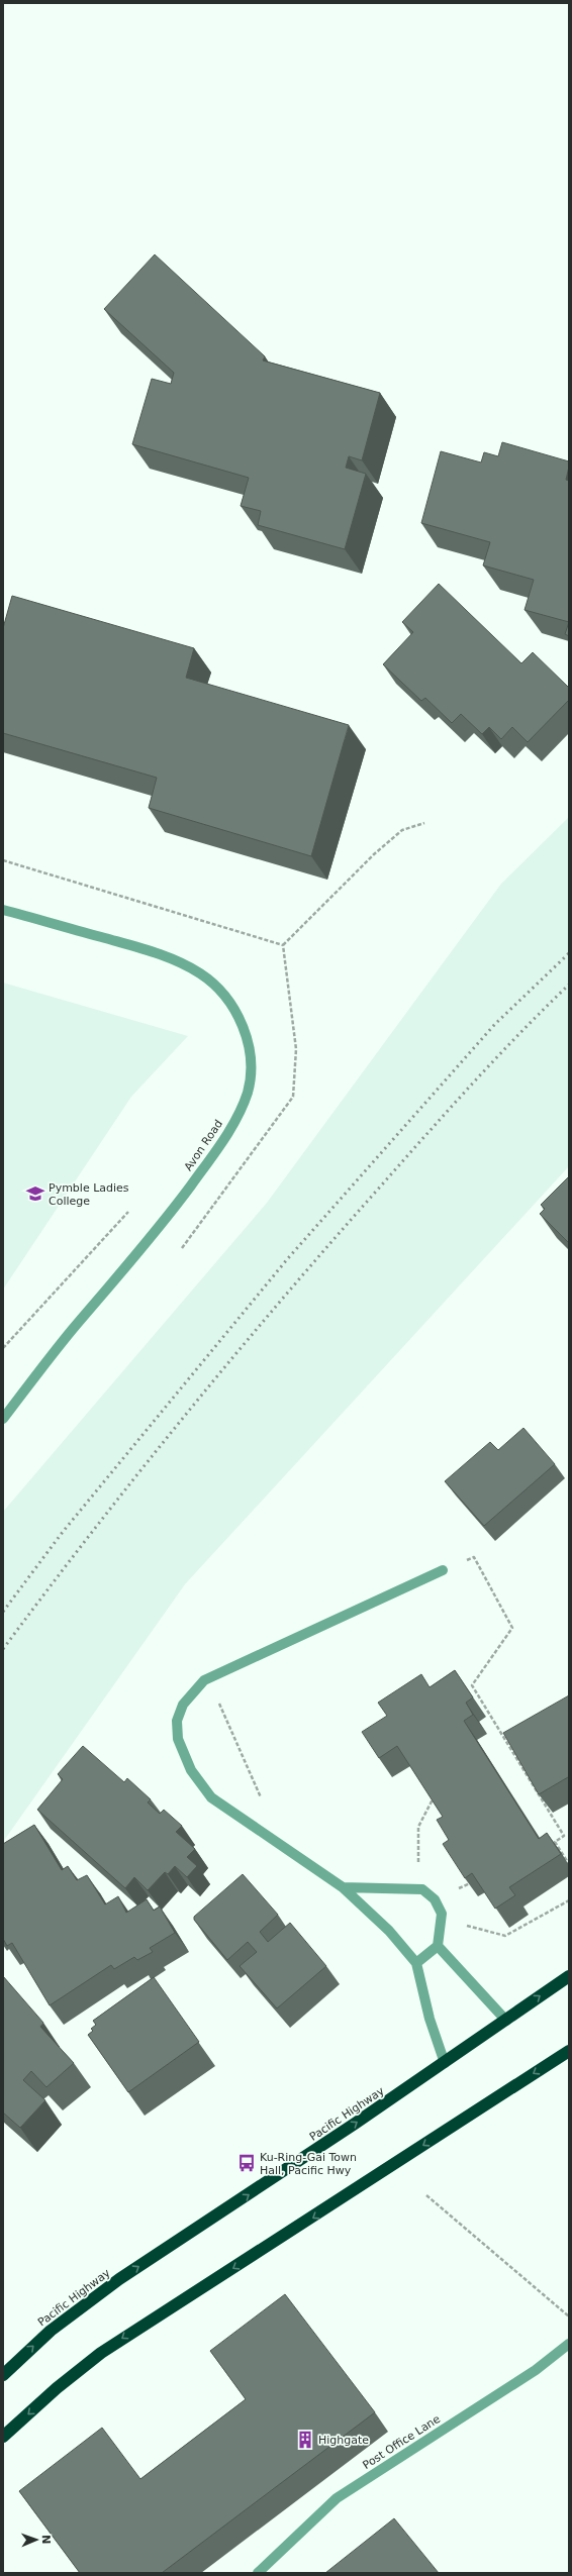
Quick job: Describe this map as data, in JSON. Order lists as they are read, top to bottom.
{
  "streets": {
    "highway": ["Pacific Highway"],
    "street": ["Avon Road", "Post Office Lane"]
  },
  "places": {
    "school or university": ["Pymble Ladies College"],
    "bus stop": ["Ku-Ring-Gai Town Hall, Pacific Hwy"],
    "building": ["Highgate"]
  },
  "north": "right"
}
